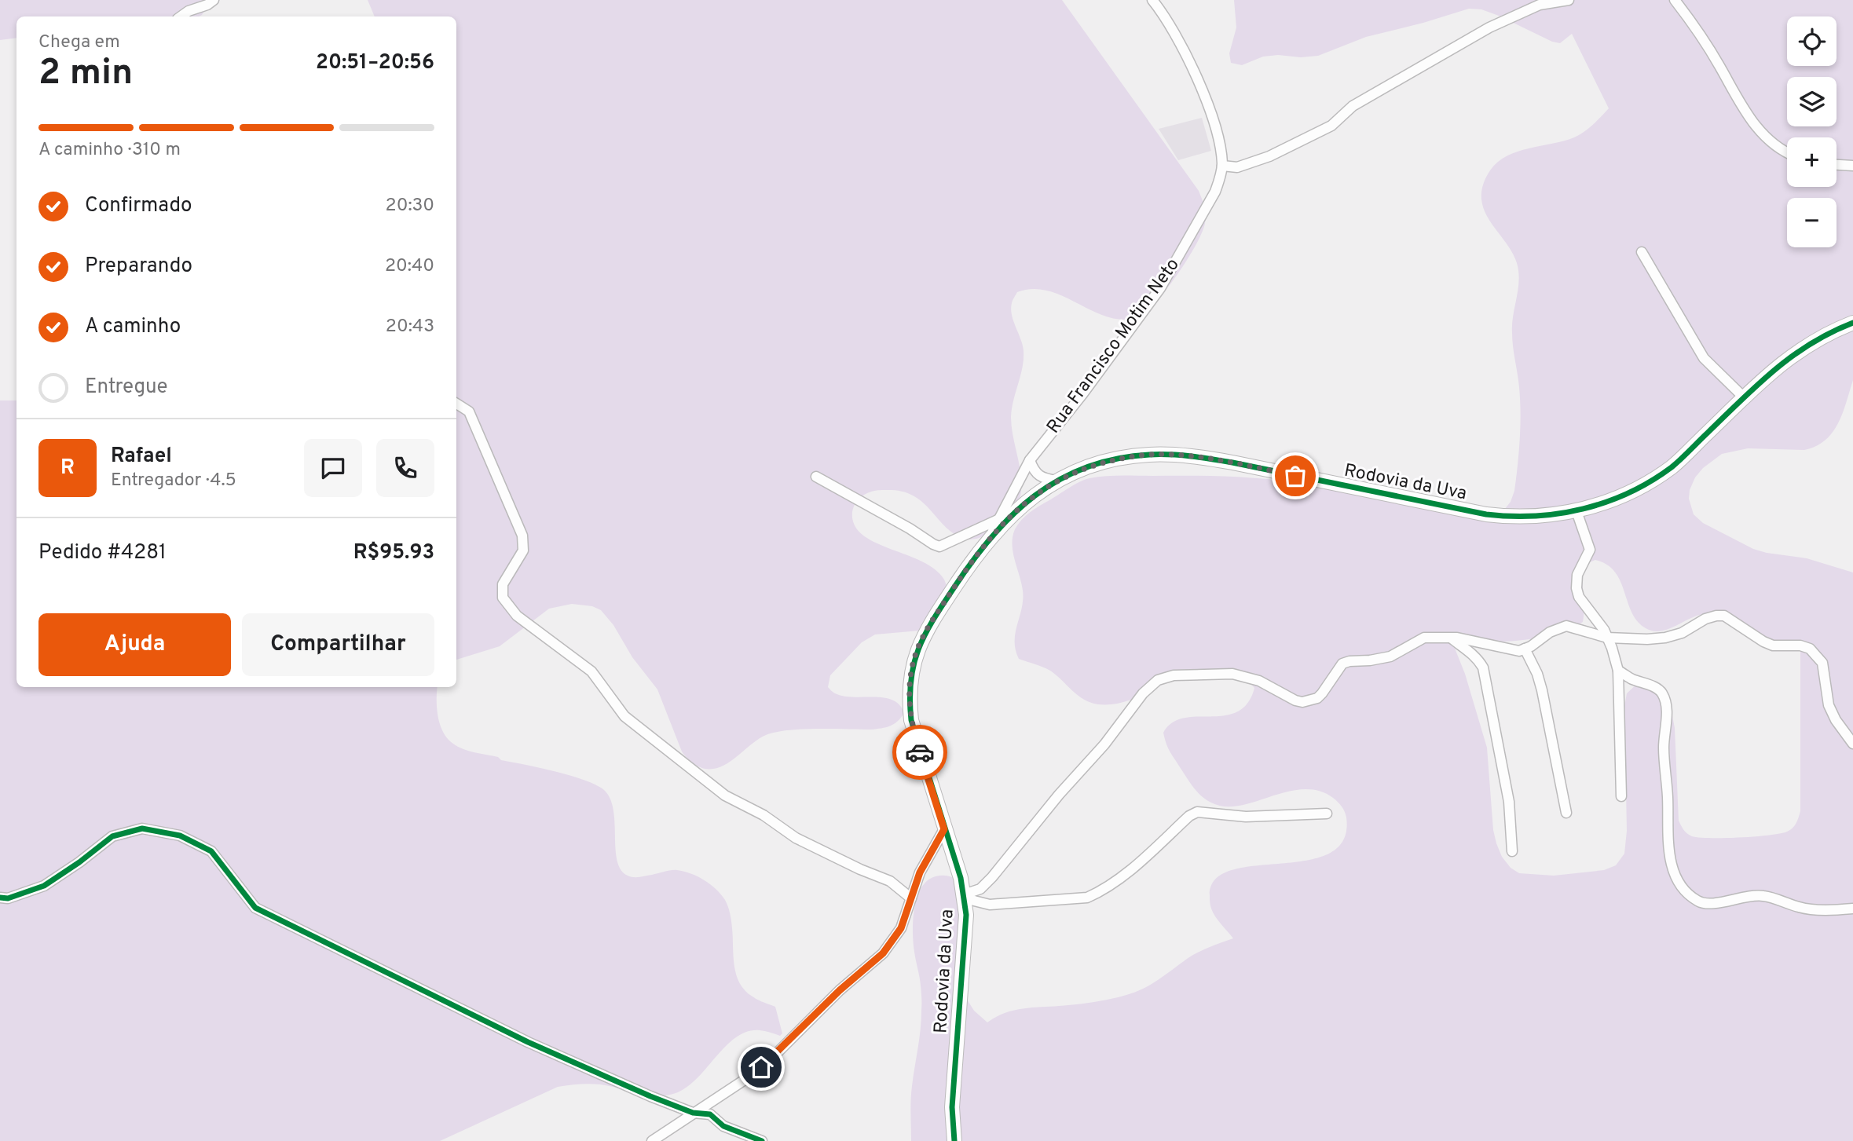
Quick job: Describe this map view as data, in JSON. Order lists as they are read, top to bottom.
{
  "streets": {
    "street": ["Rua Francisco Motim Neto", "Rodovia da Uva"]
  },
  "crossings": [
    ["Rua Francisco Motim Neto", "Rodovia da Uva"]
  ],
  "page": {
    "map_buttons": ["+", "−"],
    "heading": ["2 min", "Chega em", "20:51–20:56"],
    "panel": [
      "Rafael",
      "Entregador · 4.5",
      "Pedido #4281",
      "R$95.93"
    ],
    "bar": "A caminho · 310 m",
    "list": [
      ["Confirmado", "20:30"],
      ["Preparando", "20:40"],
      ["A caminho", "20:43"],
      "Entregue"
    ],
    "round": "R",
    "buttons": ["Ajuda", "Compartilhar"]
  }
}
